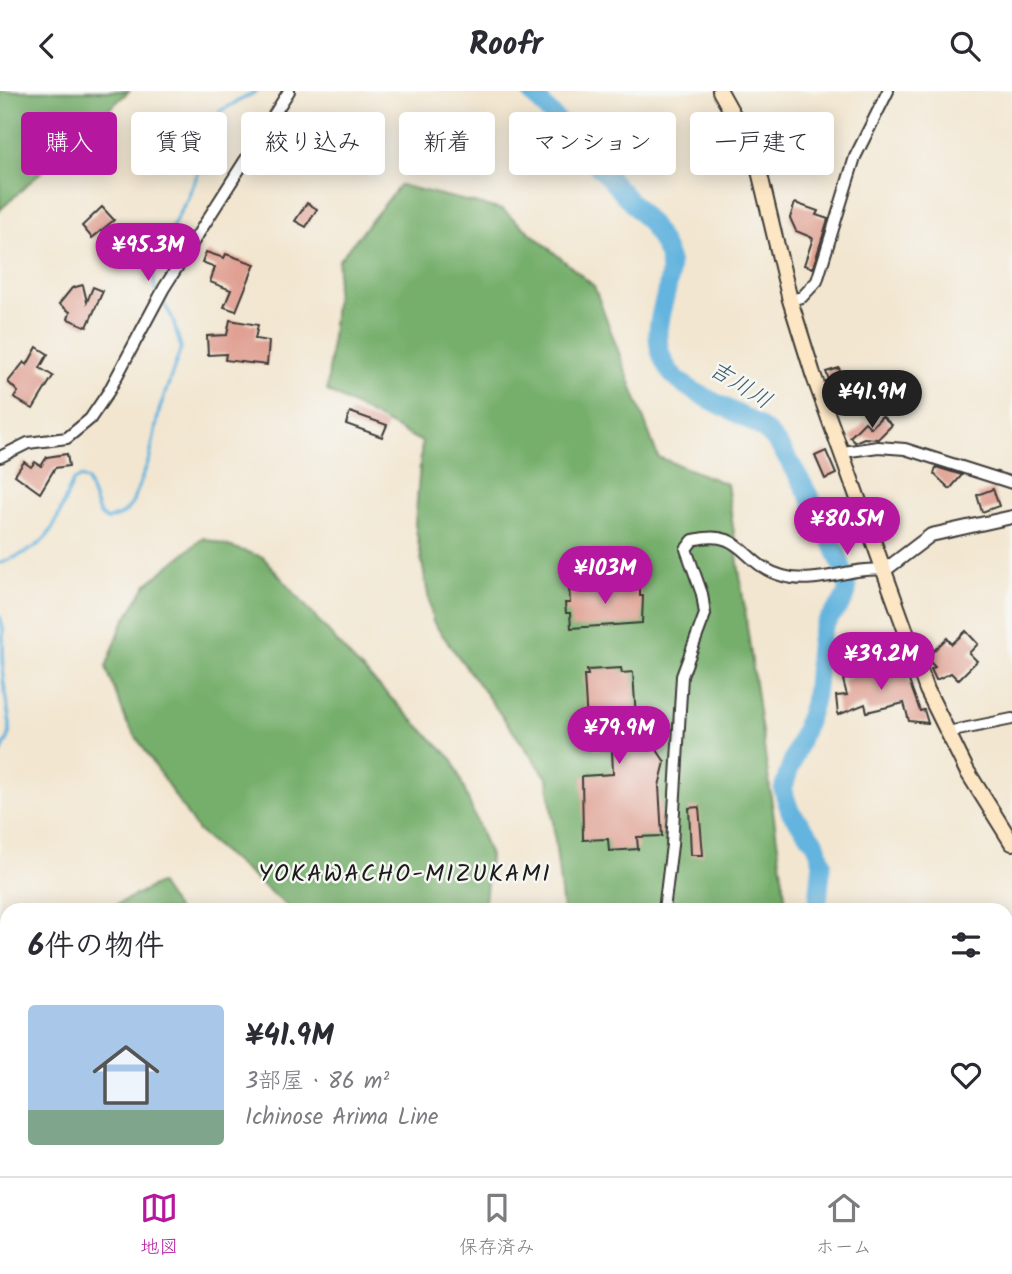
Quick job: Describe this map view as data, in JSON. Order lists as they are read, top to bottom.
{
  "districts": ["YOKAWACHO-MIZUKAMI"],
  "water": ["吉川川"],
  "page": {
    "header": "Roofr",
    "chip": [
      "購入",
      "賃貸",
      "絞り込み",
      "新着",
      "マンション",
      "一戸建て"
    ],
    "price": [
      "¥95.3M",
      "¥41.9M",
      "¥80.5M",
      "¥103M",
      "¥39.2M",
      "¥79.9M"
    ],
    "heading": "6件の物件",
    "list": [
      {
        "name": "¥41.9M",
        "note": "3部屋 · 86 m² · Ichinose Arima Line"
      }
    ],
    "tabs": ["地図", "保存済み", "ホーム"]
  }
}
